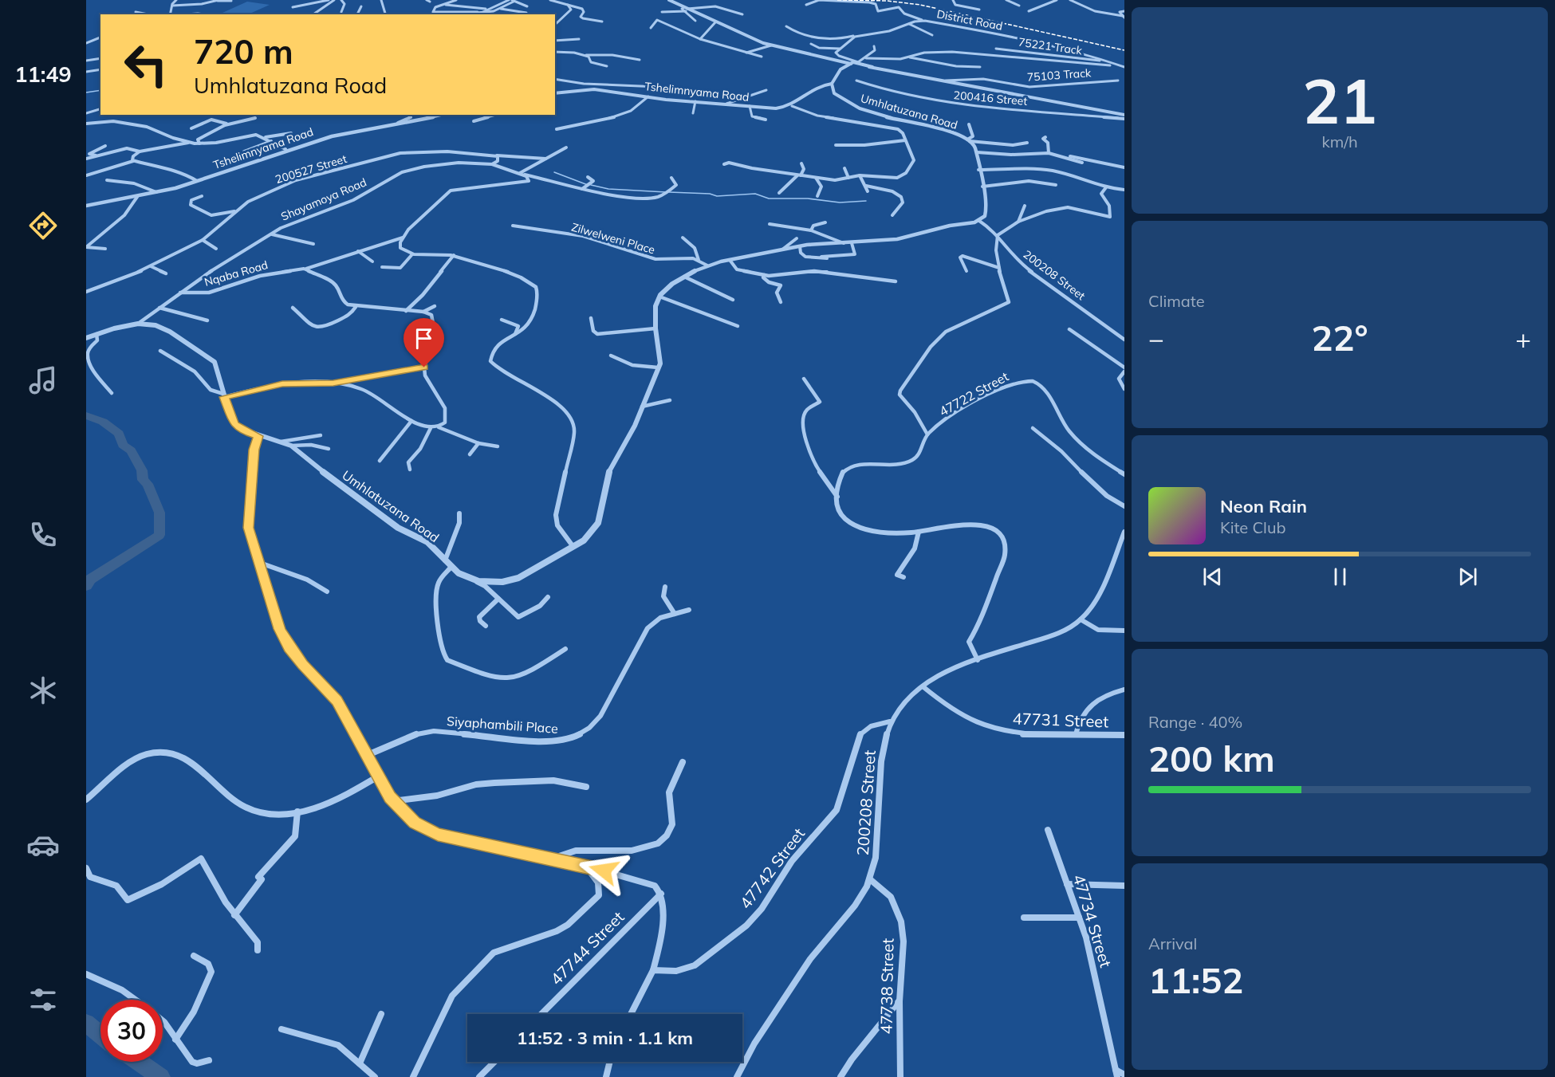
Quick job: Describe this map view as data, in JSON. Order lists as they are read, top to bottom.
{
  "streets": {
    "street": [
      "District Road",
      "75221 Track",
      "75103 Track",
      "Tshelimnyama Road",
      "200416 Street",
      "Umhlatuzana Road",
      "200527 Street",
      "Shayamoya Road",
      "Zilwelweni Place",
      "Nqaba Road",
      "200208 Street",
      "47722 Street",
      "47731 Street",
      "Siyaphambili Place",
      "47742 Street",
      "47734 Street",
      "47744 Street",
      "47738 Street"
    ]
  },
  "crossings": [
    ["District Road", "75221 Track"],
    ["Umhlatuzana Road", "Shayamoya Road"],
    ["Shayamoya Road", "Nqaba Road"],
    ["200208 Street", "47731 Street"],
    ["200208 Street", "47742 Street"],
    ["200208 Street", "47738 Street"]
  ],
  "page": {
    "tabs": "11:49",
    "tile": [
      ["21", "km/h"],
      "Climate",
      ["Range · 40%", "200 km"],
      ["Arrival", "11:52"]
    ],
    "turn": ["720 m", "Umhlatuzana Road"],
    "heat": ["−", "22°", "+"],
    "song": ["Neon Rain", "Kite Club"],
    "limit": "30",
    "trip": "11:52 · 3 min · 1.1 km"
  }
}
